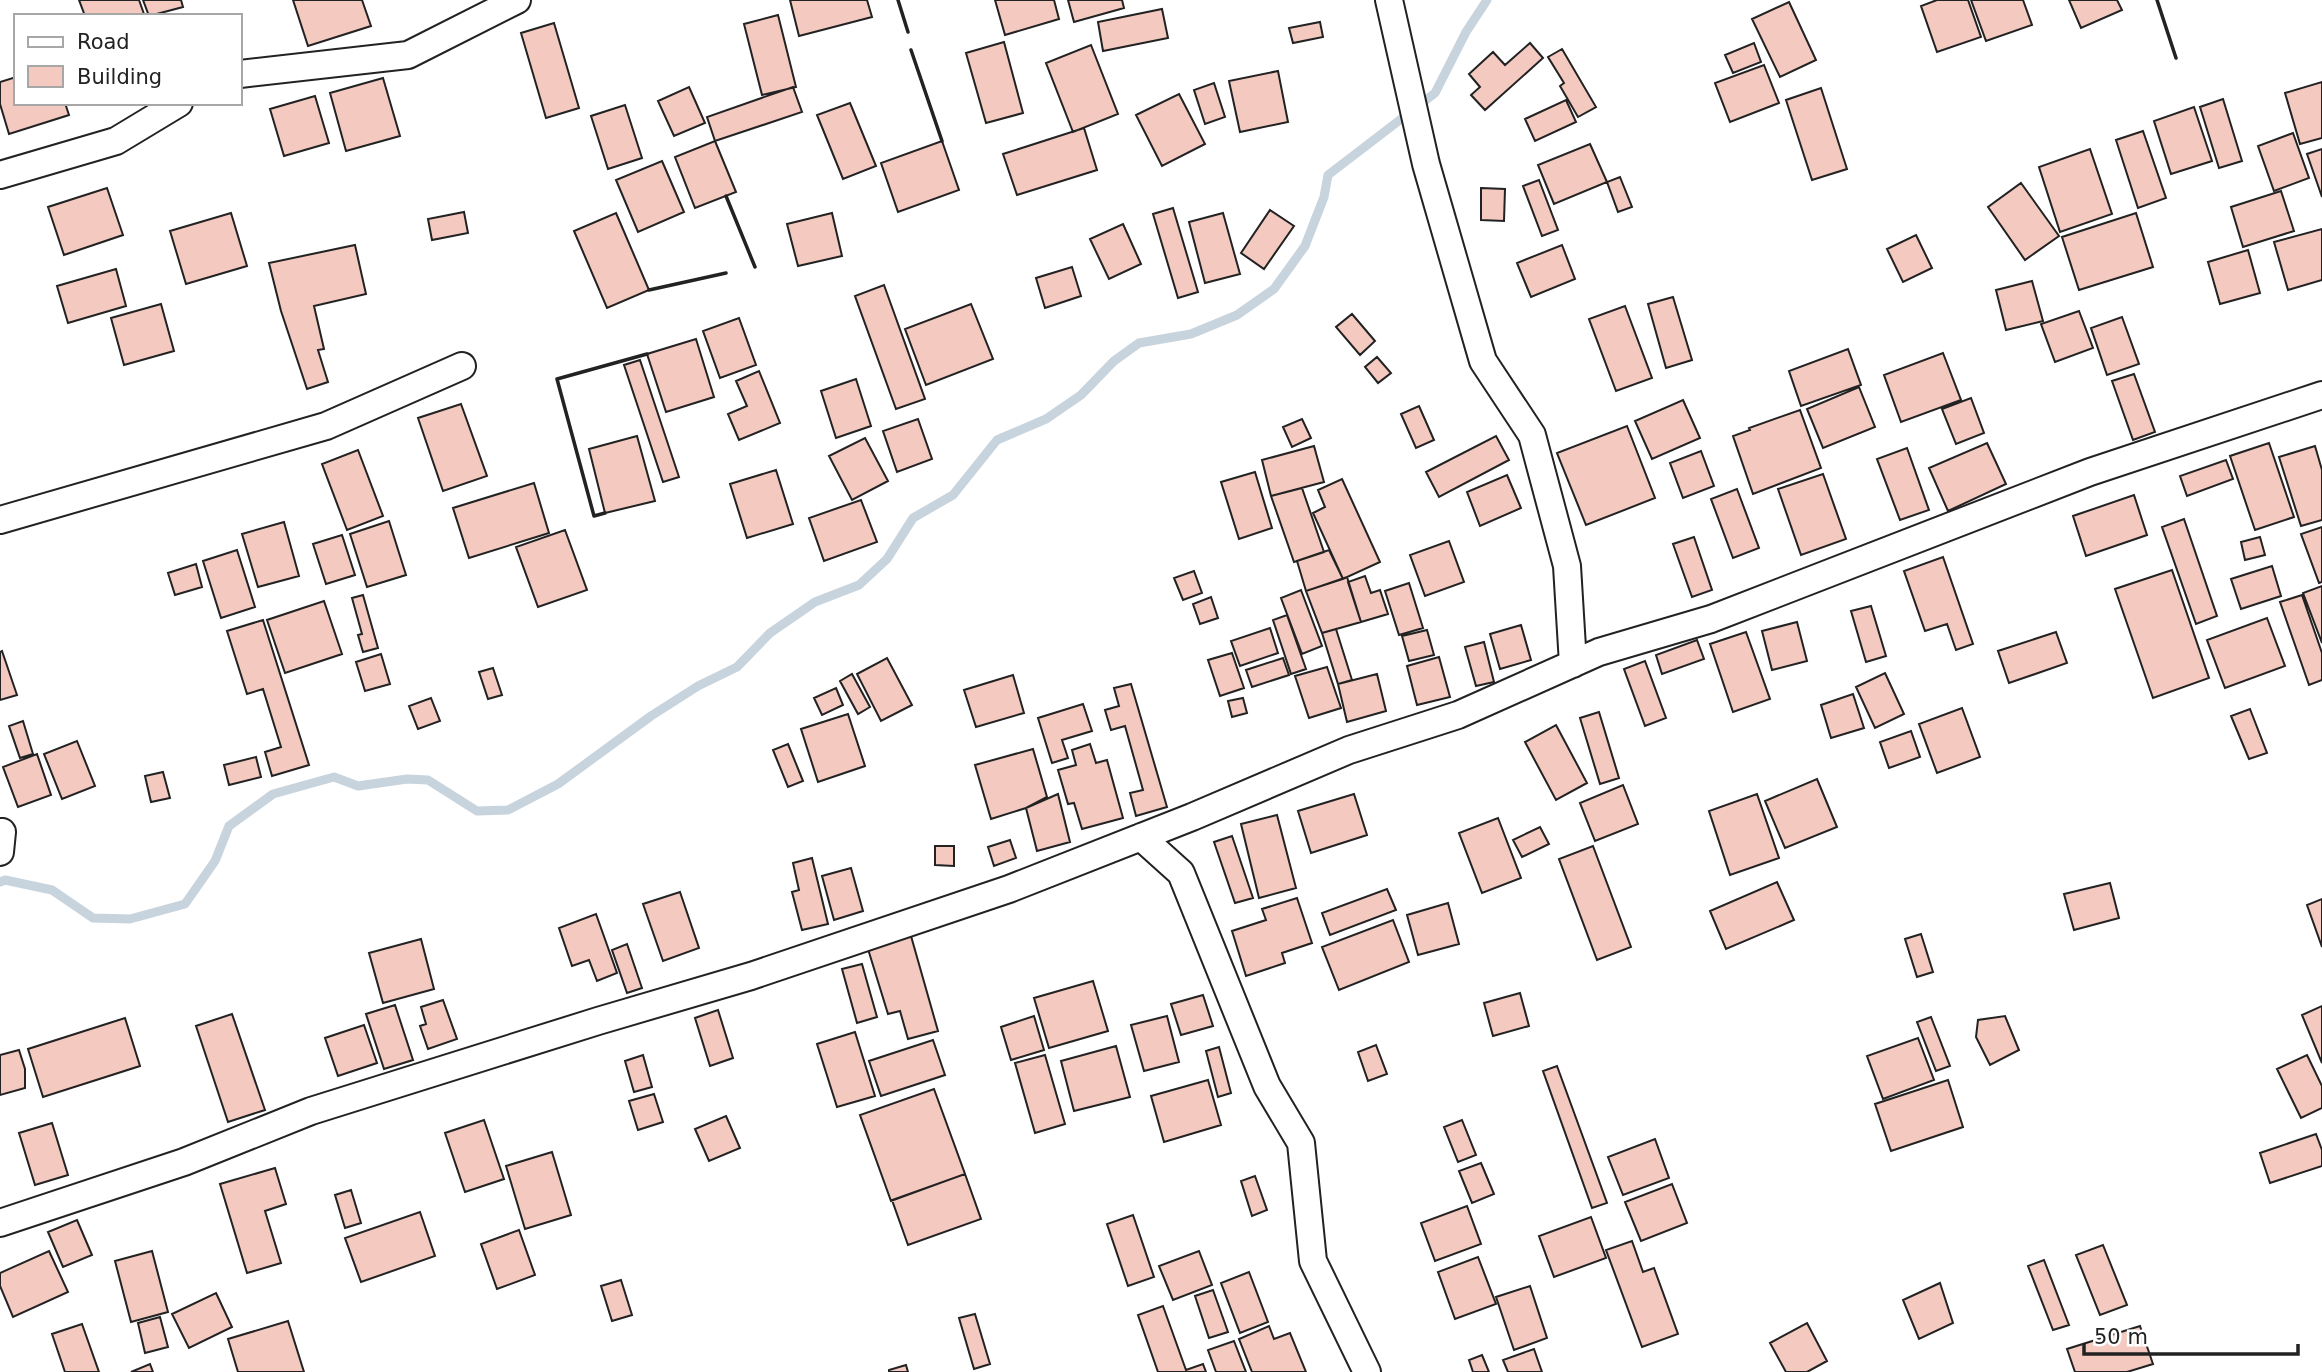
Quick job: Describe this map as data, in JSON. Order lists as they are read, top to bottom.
{
  "legend": ["Road", "Building"],
  "scale_bar": "50 m"
}
